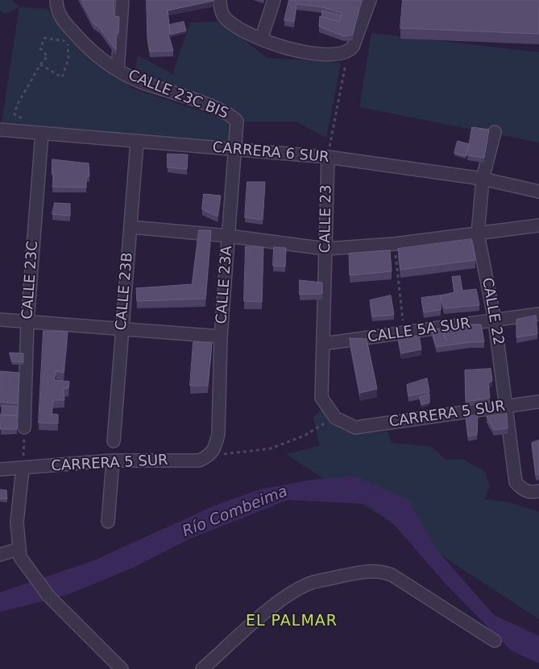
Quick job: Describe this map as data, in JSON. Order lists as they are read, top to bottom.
{
  "streets": {
    "street": [
      "CALLE 23C BIS",
      "CARRERA 6 SUR",
      "CALLE 23",
      "CALLE 23C",
      "CALLE 23A",
      "CALLE 23B",
      "CALLE 22",
      "CALLE 5A SUR",
      "CARRERA 5 SUR"
    ]
  },
  "crossings": [
    ["CALLE 23C BIS", "CALLE 23A"],
    ["CARRERA 6 SUR", "CALLE 23"],
    ["CARRERA 6 SUR", "CALLE 23C"],
    ["CARRERA 6 SUR", "CALLE 23A"],
    ["CARRERA 6 SUR", "CALLE 23B"],
    ["CARRERA 6 SUR", "CALLE 22"],
    ["CALLE 23", "CALLE 5A SUR"],
    ["CALLE 23", "CARRERA 5 SUR"],
    ["CALLE 23A", "CARRERA 5 SUR"],
    ["CALLE 22", "CALLE 5A SUR"],
    ["CALLE 22", "CARRERA 5 SUR"]
  ],
  "districts": ["EL PALMAR"],
  "water": ["Río Combeima"]
}
